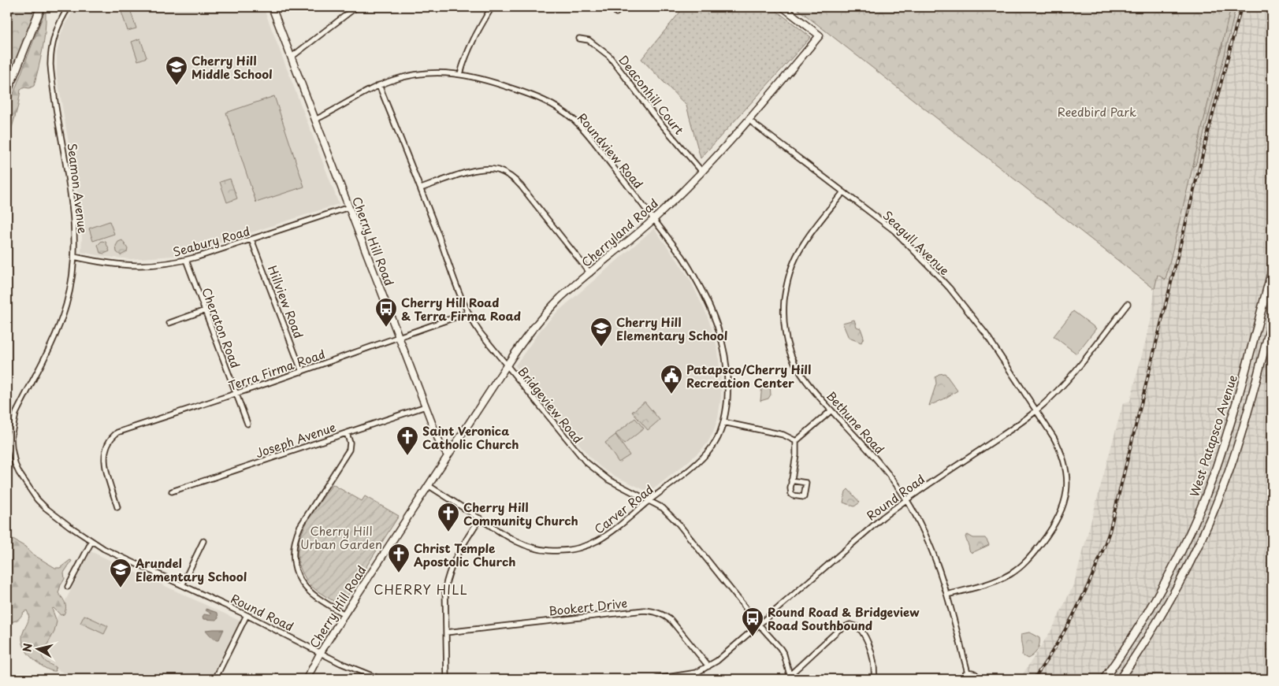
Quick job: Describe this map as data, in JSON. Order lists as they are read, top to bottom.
{
  "streets": {
    "main road": ["West Patapsco Avenue"],
    "street": [
      "Deaconhill Court",
      "Roundview Road",
      "Seamon Avenue",
      "Cherryland Road",
      "Seabury Road",
      "Cherry Hill Road",
      "Seagull Avenue",
      "Hillview Road",
      "Cheraton Road",
      "Terra Firma Road",
      "Bridgeview Road",
      "Bethune Road",
      "Joseph Avenue",
      "Round Road",
      "Carver Road",
      "Bookert Drive"
    ]
  },
  "crossings": [
    ["Deaconhill Court", "Cherryland Road"],
    ["Roundview Road", "Cherryland Road"],
    ["Roundview Road", "Cherry Hill Road"],
    ["Roundview Road", "Bridgeview Road"],
    ["Roundview Road", "Carver Road"],
    ["Seamon Avenue", "Seabury Road"],
    ["Seamon Avenue", "Round Road"],
    ["Cherryland Road", "Cherry Hill Road"],
    ["Cherryland Road", "Seagull Avenue"],
    ["Cherryland Road", "Bridgeview Road"],
    ["Seabury Road", "Cherry Hill Road"],
    ["Seabury Road", "Hillview Road"],
    ["Seabury Road", "Cheraton Road"],
    ["Cherry Hill Road", "Terra Firma Road"],
    ["Cherry Hill Road", "Joseph Avenue"],
    ["Cherry Hill Road", "Round Road"],
    ["Cherry Hill Road", "Carver Road"],
    ["Seagull Avenue", "Bethune Road"],
    ["Seagull Avenue", "Round Road"],
    ["Hillview Road", "Terra Firma Road"],
    ["Cheraton Road", "Terra Firma Road"],
    ["Terra Firma Road", "Bridgeview Road"],
    ["Bridgeview Road", "Round Road"],
    ["Bridgeview Road", "Carver Road"],
    ["Bethune Road", "Round Road"],
    ["Round Road", "Bookert Drive"]
  ],
  "districts": ["CHERRY HILL"],
  "parks": ["Reedbird Park", "Cherry Hill Urban Garden"],
  "places": {
    "school or university": ["Cherry Hill Middle School", "Cherry Hill Elementary School", "Arundel Elementary School"],
    "bus stop": ["Cherry Hill Road & Terra Firma Road", "Round Road & Bridgeview Road Southbound"],
    "public building": ["Patapsco/Cherry Hill Recreation Center"],
    "church": ["Saint Veronica Catholic Church", "Cherry Hill Community Church", "Christ Temple Apostolic Church"]
  },
  "north": "left"
}
